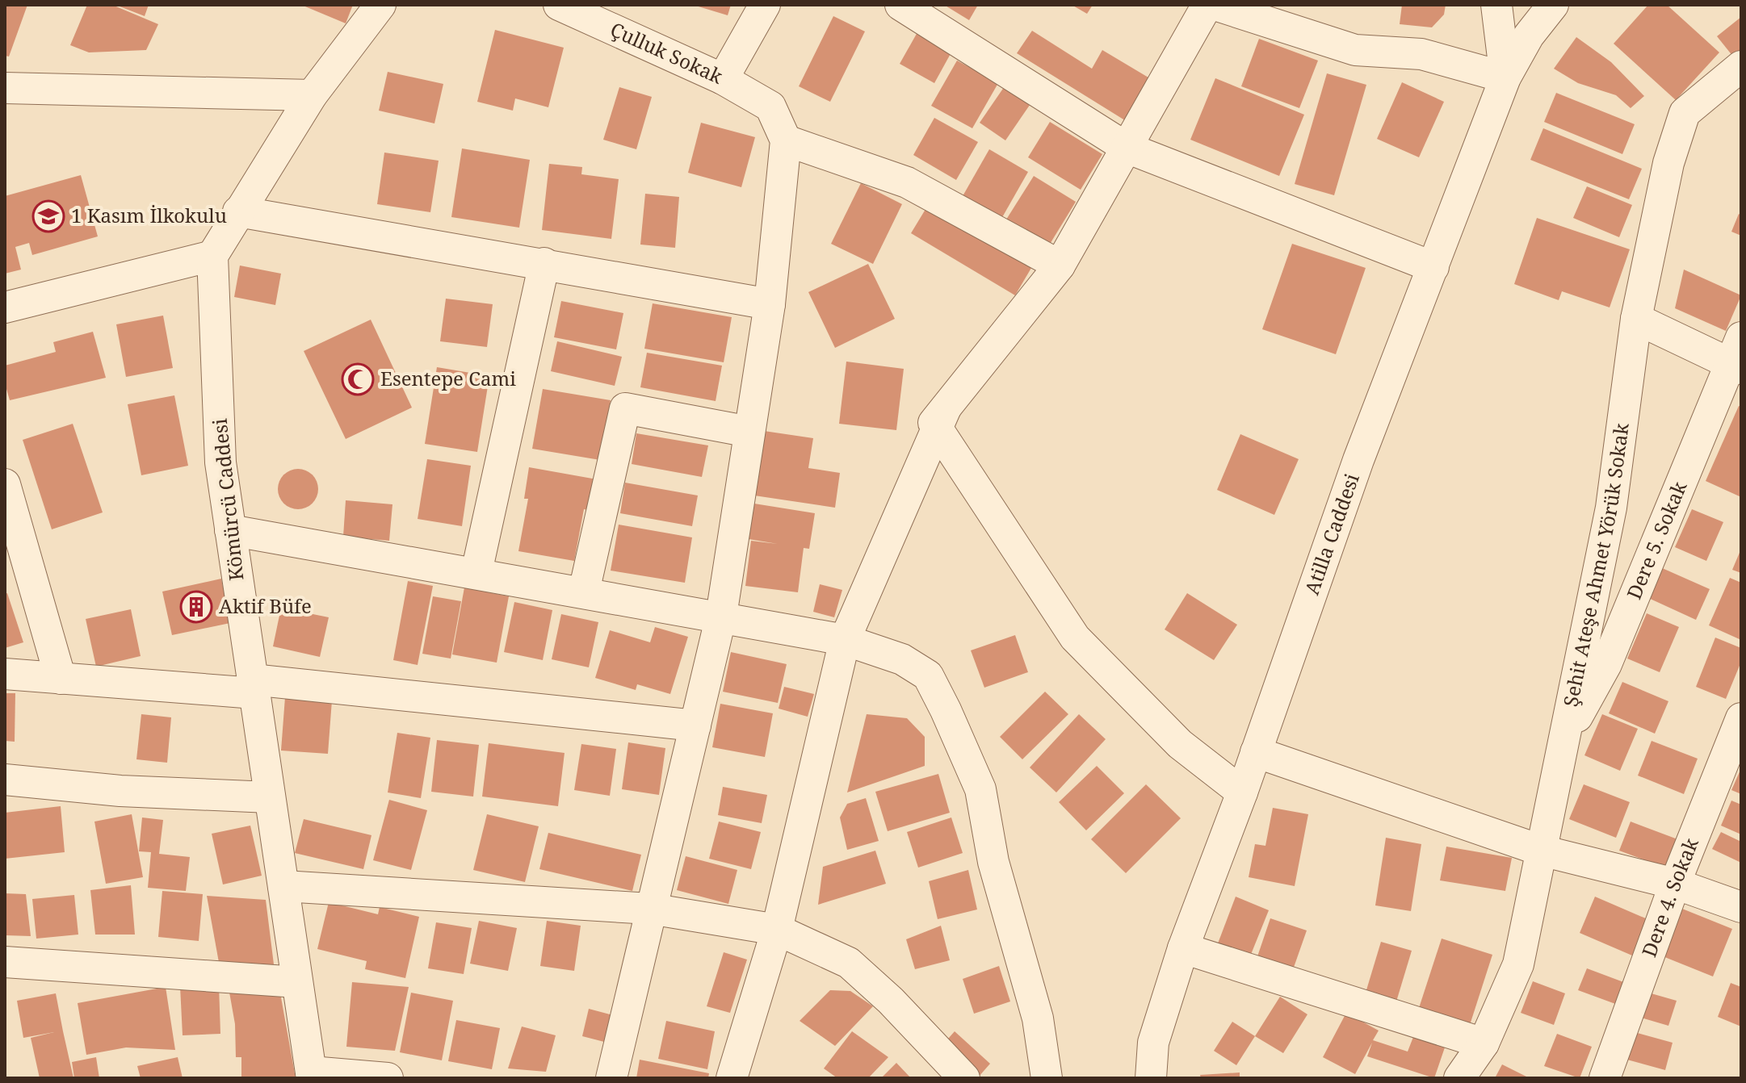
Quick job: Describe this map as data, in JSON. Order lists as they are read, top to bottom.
{
  "streets": {
    "street": [
      "Çulluk Sokak",
      "Kömürcü Caddesi",
      "Atilla Caddesi",
      "Dere 5. Sokak",
      "Şehit Ateşe Ahmet Yörük Sokak",
      "Dere 4. Sokak"
    ]
  },
  "crossings": [
    ["Dere 5. Sokak", "Şehit Ateşe Ahmet Yörük Sokak"]
  ],
  "places": {
    "school or university": ["1 Kasım İlkokulu"],
    "mosque": ["Esentepe Cami"],
    "building": ["Aktif Büfe"]
  }
}
